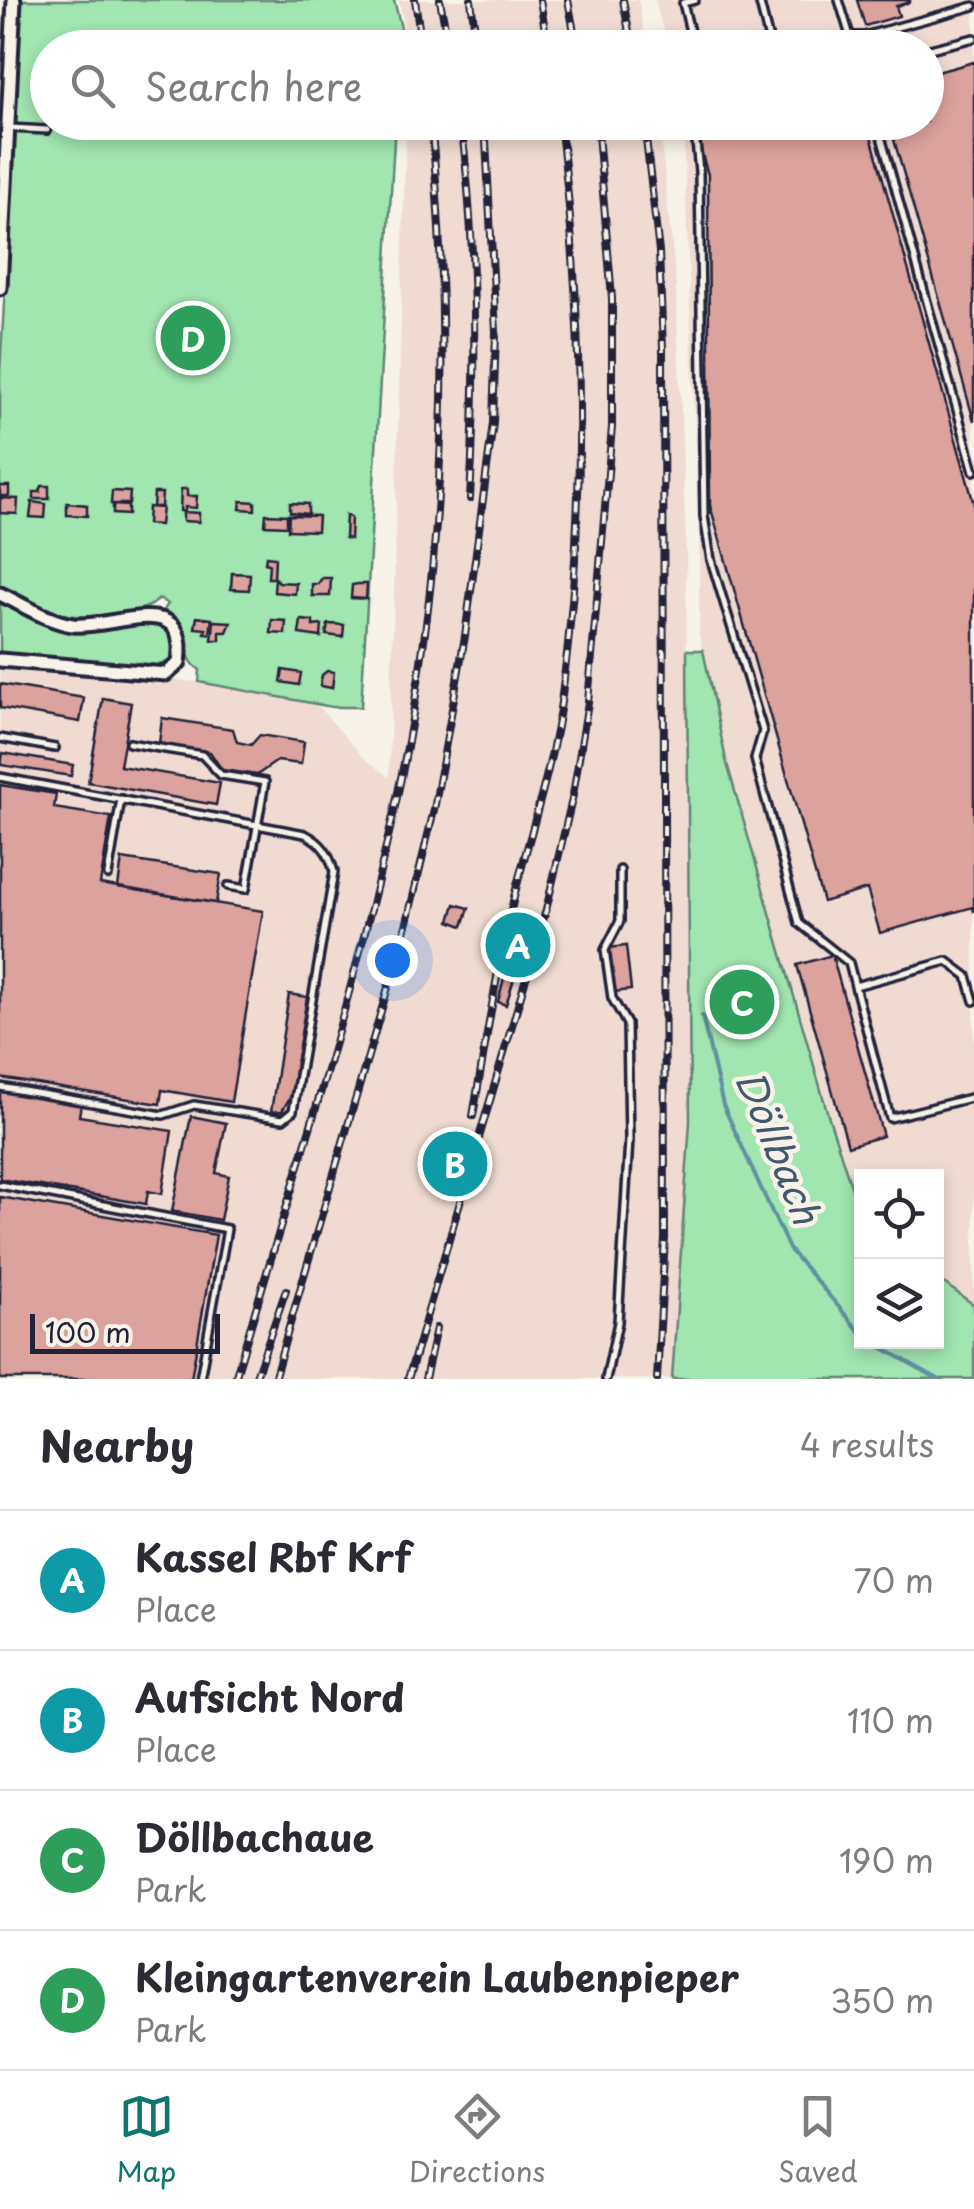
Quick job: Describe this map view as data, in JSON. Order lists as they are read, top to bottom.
{
  "water": ["Döllbach"],
  "scale_bar": "100 m",
  "page": {
    "search": "Search here",
    "pins": [
      "D",
      "A",
      "C",
      "B"
    ],
    "scale": "100 m",
    "heading": ["Nearby", "4 results"],
    "list": [
      {
        "mark": "A",
        "name": "Kassel Rbf Krf",
        "note": "Place",
        "value": "70 m"
      },
      {
        "mark": "B",
        "name": "Aufsicht Nord",
        "note": "Place",
        "value": "110 m"
      },
      {
        "mark": "C",
        "name": "Döllbachaue",
        "note": "Park",
        "value": "190 m"
      },
      {
        "mark": "D",
        "name": "Kleingartenverein Laubenpieper",
        "note": "Park",
        "value": "350 m"
      }
    ],
    "nav": ["Map", "Directions", "Saved"]
  }
}
